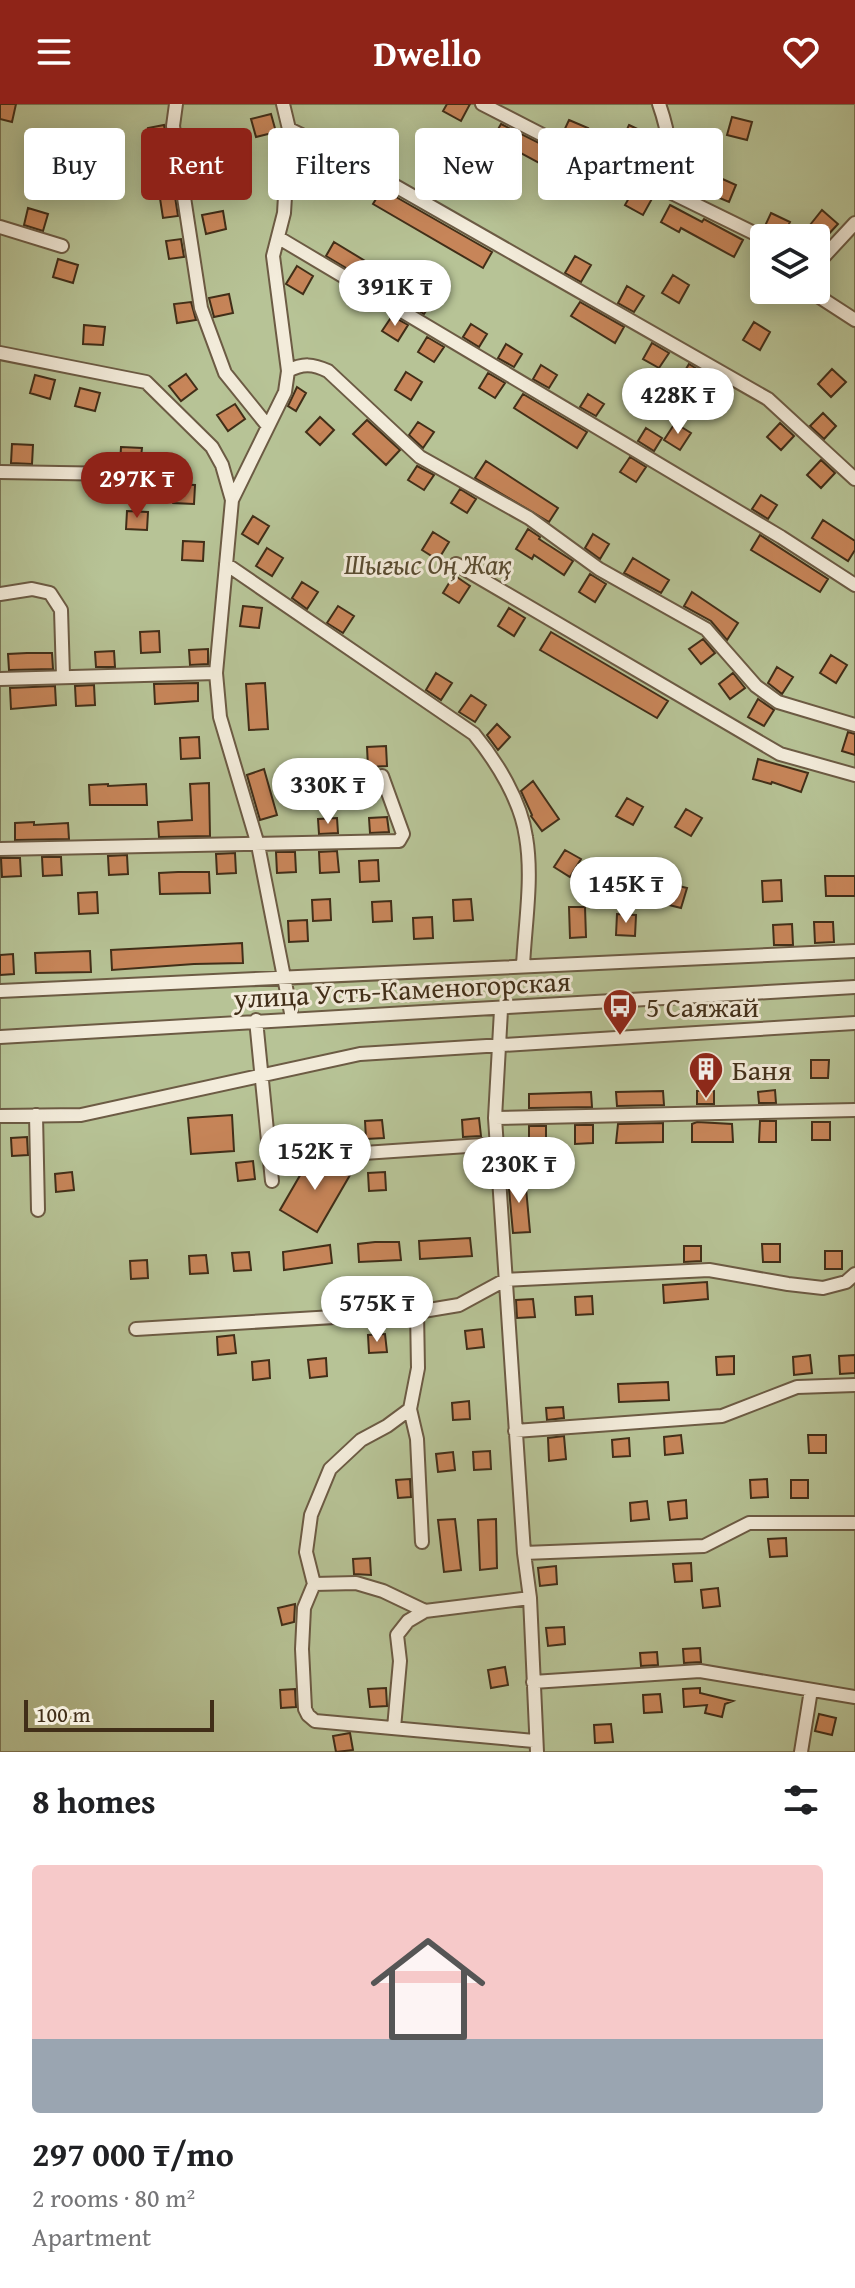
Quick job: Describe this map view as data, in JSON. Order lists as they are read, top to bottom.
{
  "streets": {
    "street": ["улица Усть-Каменогорская"]
  },
  "parks": ["Шығыс Оң Жақ"],
  "places": {
    "bus stop": ["5 Саяжай"],
    "building": ["Баня"]
  },
  "scale_bar": "100 m",
  "page": {
    "header": "Dwello",
    "chip": [
      "Buy",
      "Rent",
      "Filters",
      "New",
      "Apartment"
    ],
    "price": [
      "391K ₸",
      "428K ₸",
      "297K ₸",
      "330K ₸",
      "145K ₸",
      "152K ₸",
      "230K ₸",
      "575K ₸"
    ],
    "scale": "100 m",
    "heading": "8 homes",
    "list": [
      {
        "name": "297 000 ₸/mo",
        "note": "2 rooms · 80 m² · Apartment"
      }
    ]
  }
}
